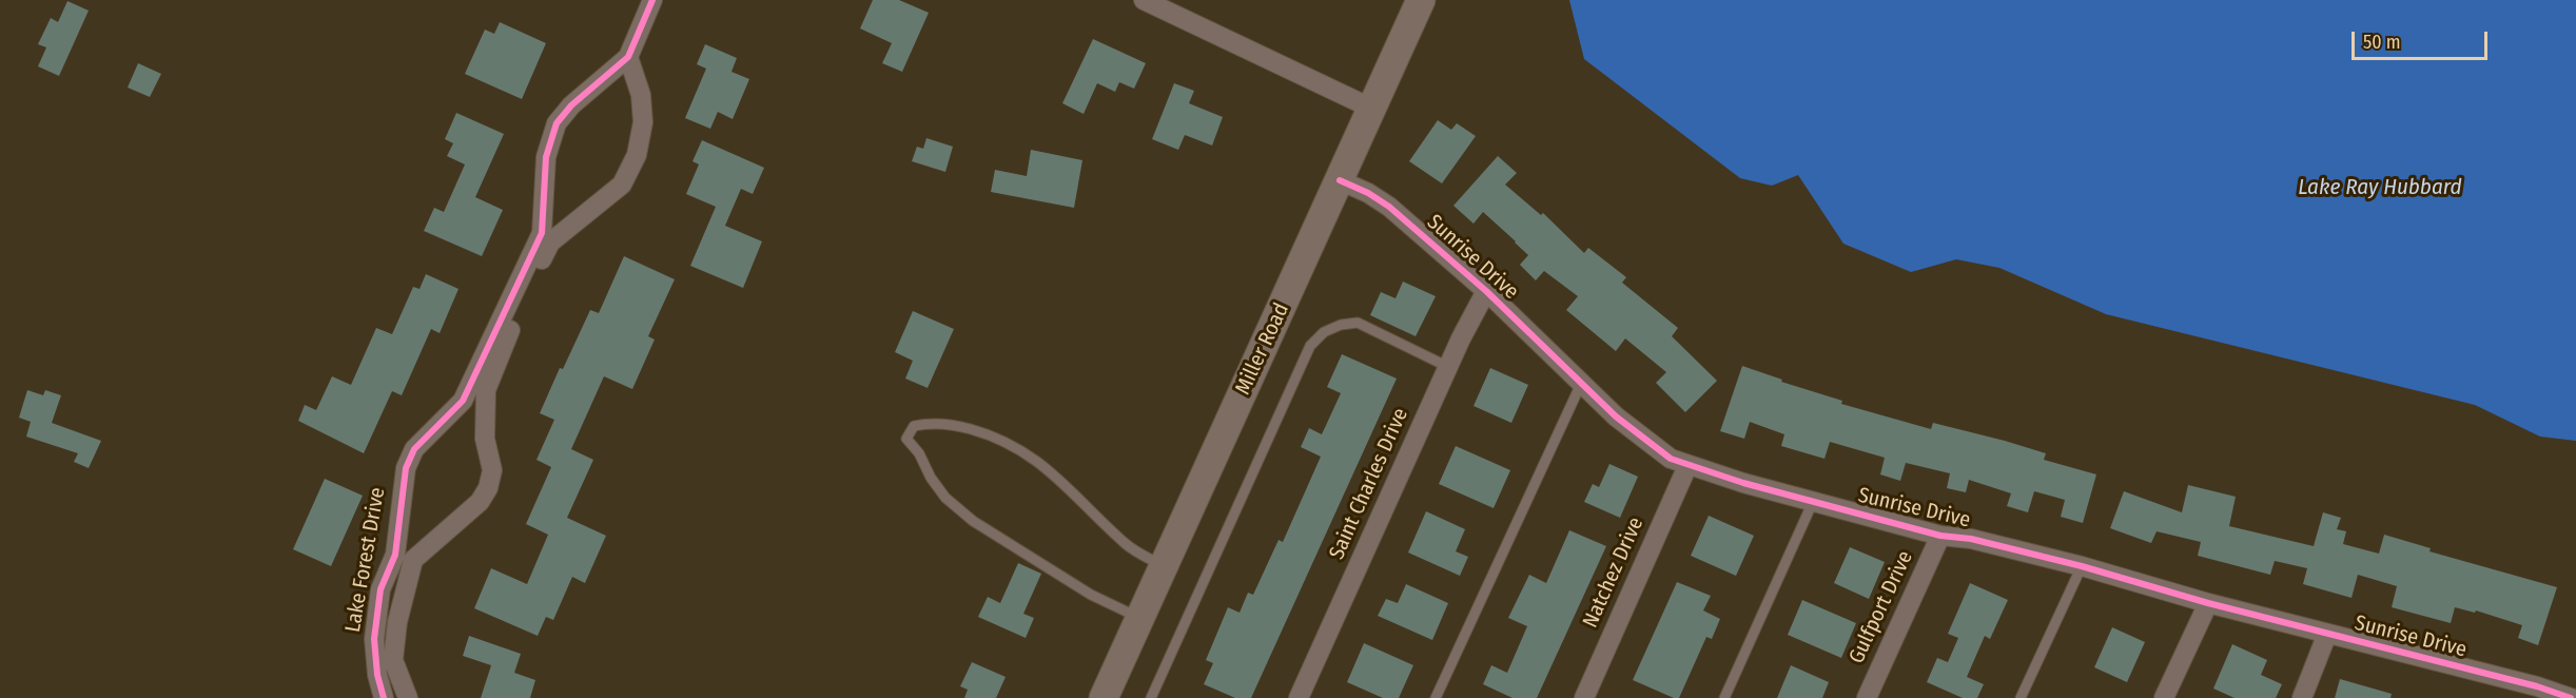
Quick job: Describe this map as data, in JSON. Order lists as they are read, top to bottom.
{
  "streets": {
    "main road": ["Miller Road"],
    "street": [
      "Sunrise Drive",
      "Saint Charles Drive",
      "Lake Forest Drive",
      "Natchez Drive",
      "Gulfport Drive"
    ]
  },
  "crossings": [
    ["Sunrise Drive", "Miller Road"],
    ["Sunrise Drive", "Saint Charles Drive"],
    ["Sunrise Drive", "Natchez Drive"],
    ["Sunrise Drive", "Gulfport Drive"]
  ],
  "water": ["Lake Ray Hubbard"],
  "scale_bar": "50 m"
}
